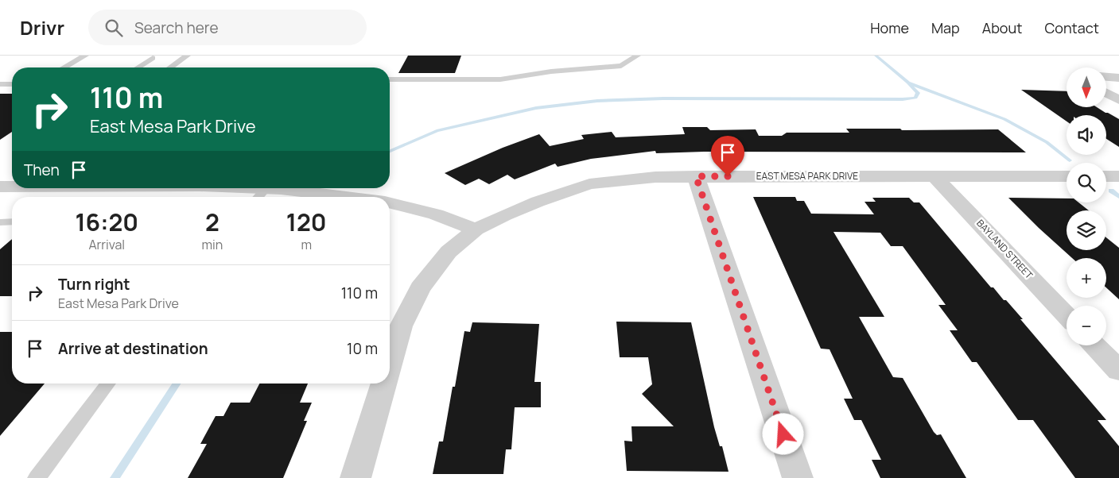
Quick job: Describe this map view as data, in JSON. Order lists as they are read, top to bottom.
{
  "streets": {
    "street": ["EAST MESA PARK DRIVE", "BAYLAND STREET"]
  },
  "crossings": [
    ["EAST MESA PARK DRIVE", "BAYLAND STREET"]
  ],
  "north": "bottom",
  "page": {
    "header": "Drivr",
    "search": "Search here",
    "nav": [
      "Home",
      "Map",
      "About",
      "Contact"
    ],
    "map_buttons": ["+", "−"],
    "turn": ["110 m", "East Mesa Park Drive"],
    "then": "Then",
    "eta": [
      "16:20",
      "Arrival",
      "2",
      "min",
      "120",
      "m"
    ],
    "list": [
      {
        "name": "Turn right",
        "note": "East Mesa Park Drive",
        "value": "110 m"
      },
      {
        "name": "Arrive at destination",
        "value": "10 m"
      }
    ]
  }
}
